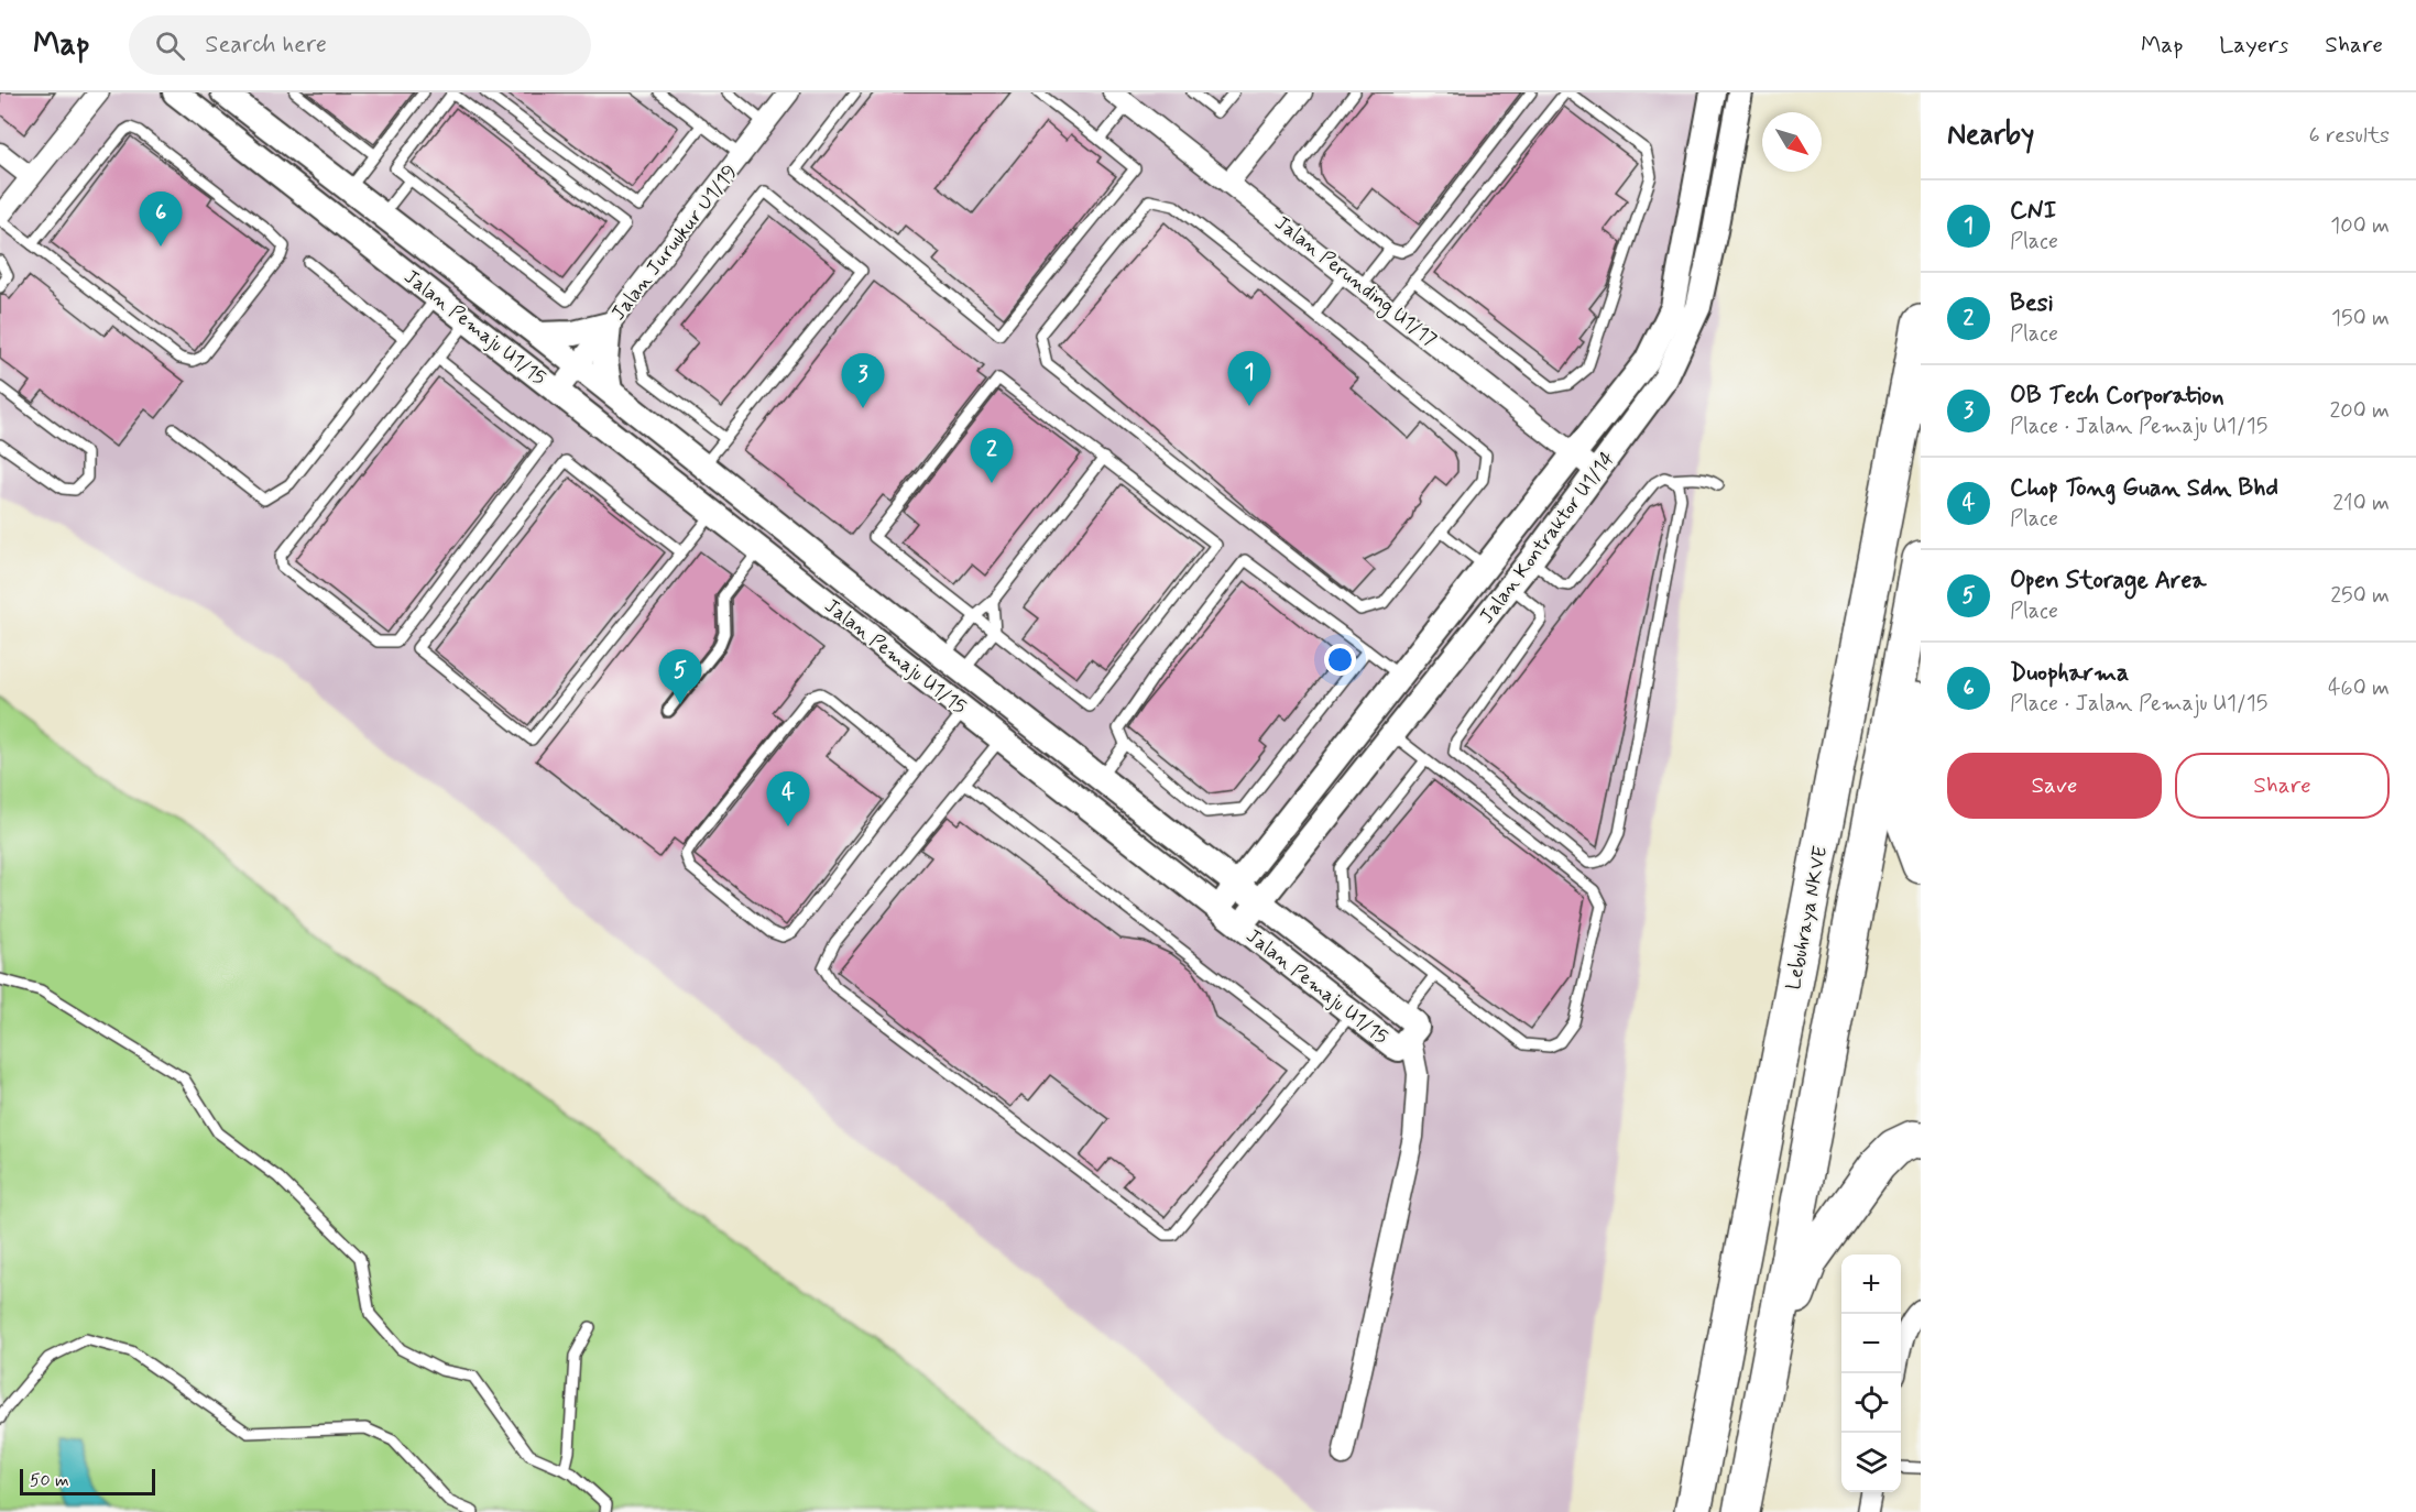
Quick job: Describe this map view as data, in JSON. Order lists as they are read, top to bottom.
{
  "streets": {
    "highway": ["Lebuhraya NKVE"],
    "street": [
      "Jalan Juruukur U1/19",
      "Jalan Perunding U1/17",
      "Jalan Pemaju U1/15",
      "Jalan Kontraktor U1/14"
    ]
  },
  "crossings": [
    ["Jalan Juruukur U1/19", "Jalan Pemaju U1/15"],
    ["Jalan Perunding U1/17", "Jalan Kontraktor U1/14"],
    ["Jalan Pemaju U1/15", "Jalan Kontraktor U1/14"]
  ],
  "scale_bar": "50 m",
  "north": "bottom right",
  "page": {
    "header": "Map",
    "search": "Search here",
    "nav": ["Map", "Layers", "Share"],
    "heading": ["Nearby", "6 results"],
    "list": [
      {
        "mark": "1",
        "name": "CNI",
        "note": "Place",
        "value": "100 m"
      },
      {
        "mark": "2",
        "name": "Besi",
        "note": "Place",
        "value": "150 m"
      },
      {
        "mark": "3",
        "name": "OB Tech Corporation",
        "note": "Place · Jalan Pemaju U1/15",
        "value": "200 m"
      },
      {
        "mark": "4",
        "name": "Chop Tong Guan Sdn Bhd",
        "note": "Place",
        "value": "210 m"
      },
      {
        "mark": "5",
        "name": "Open Storage Area",
        "note": "Place",
        "value": "250 m"
      },
      {
        "mark": "6",
        "name": "Duopharma",
        "note": "Place · Jalan Pemaju U1/15",
        "value": "460 m"
      }
    ],
    "pins": [
      "6",
      "1",
      "3",
      "2",
      "5",
      "4"
    ],
    "buttons": ["Save", "Share"],
    "map_buttons": ["+", "−"],
    "scale": "50 m"
  }
}
